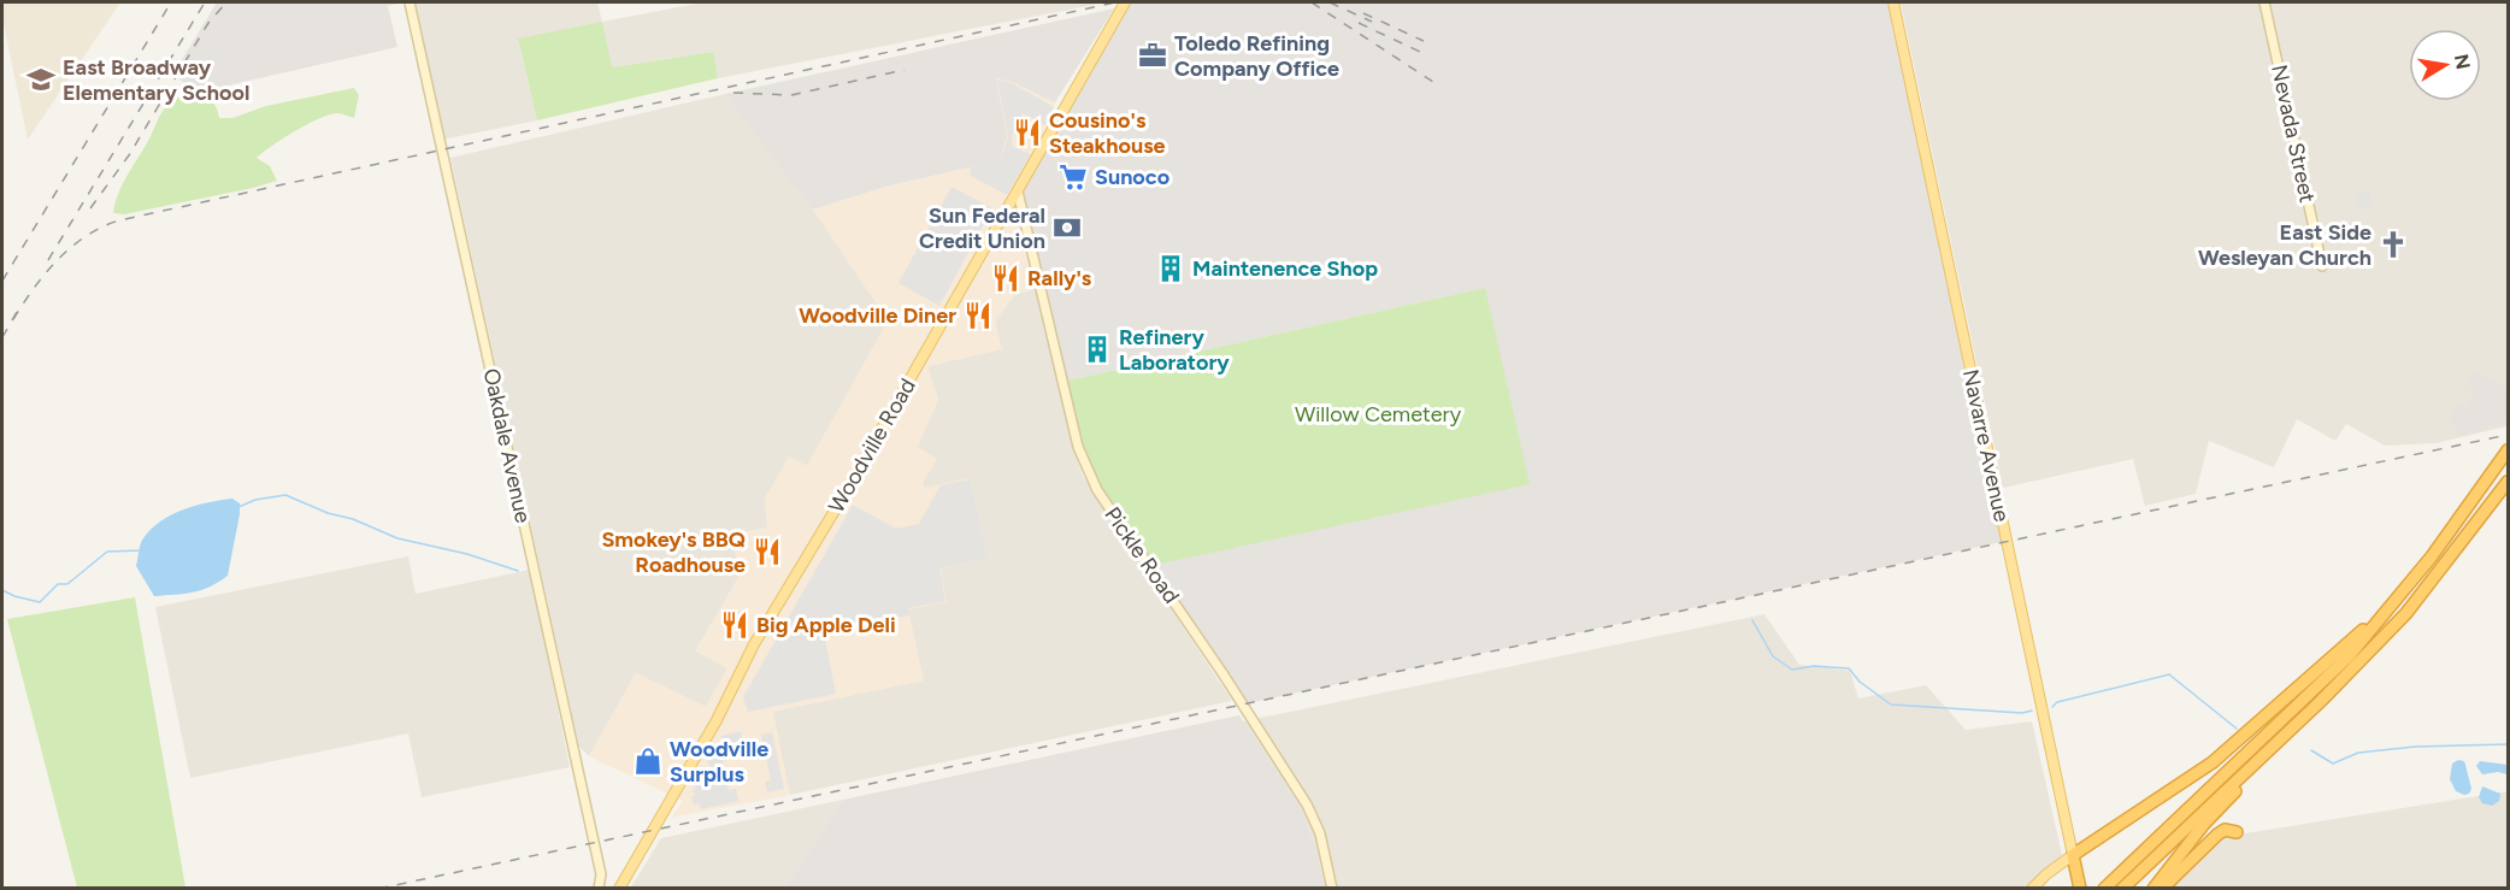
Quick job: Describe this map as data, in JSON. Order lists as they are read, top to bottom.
{
  "streets": {
    "highway": ["Navarre Avenue"],
    "main road": ["Woodville Road"],
    "street": ["Nevada Street", "Oakdale Avenue", "Pickle Road"]
  },
  "crossings": [
    ["Woodville Road", "Pickle Road"]
  ],
  "parks": ["Willow Cemetery"],
  "places": {
    "office": ["Toledo Refining Company Office"],
    "school or university": ["East Broadway Elementary School"],
    "restaurant": [
      "Cousino's Steakhouse",
      "Rally's",
      "Woodville Diner",
      "Smokey's BBQ Roadhouse",
      "Big Apple Deli"
    ],
    "supermarket": ["Sunoco"],
    "bank": ["Sun Federal Credit Union"],
    "church": ["East Side Wesleyan Church"],
    "building": ["Maintenence Shop", "Refinery Laboratory"],
    "shop": ["Woodville Surplus"]
  },
  "north": "right"
}
